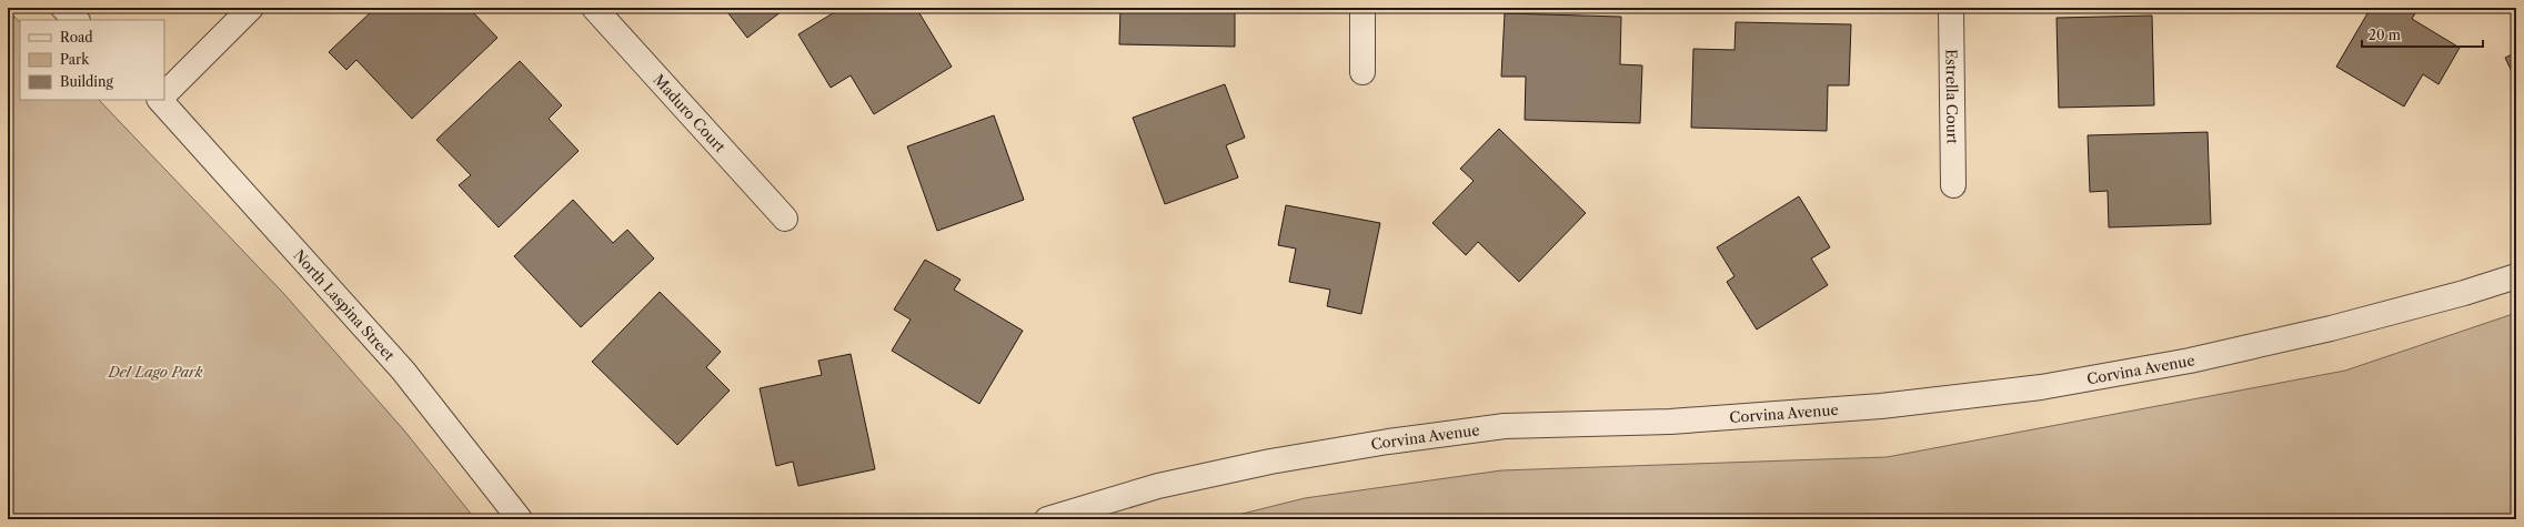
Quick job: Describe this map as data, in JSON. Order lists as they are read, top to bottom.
{
  "streets": {
    "street": [
      "Estrella Court",
      "Maduro Court",
      "North Laspina Street",
      "Corvina Avenue"
    ]
  },
  "parks": ["Del Lago Park"],
  "legend": ["Road", "Park", "Building"],
  "scale_bar": "20 m"
}
